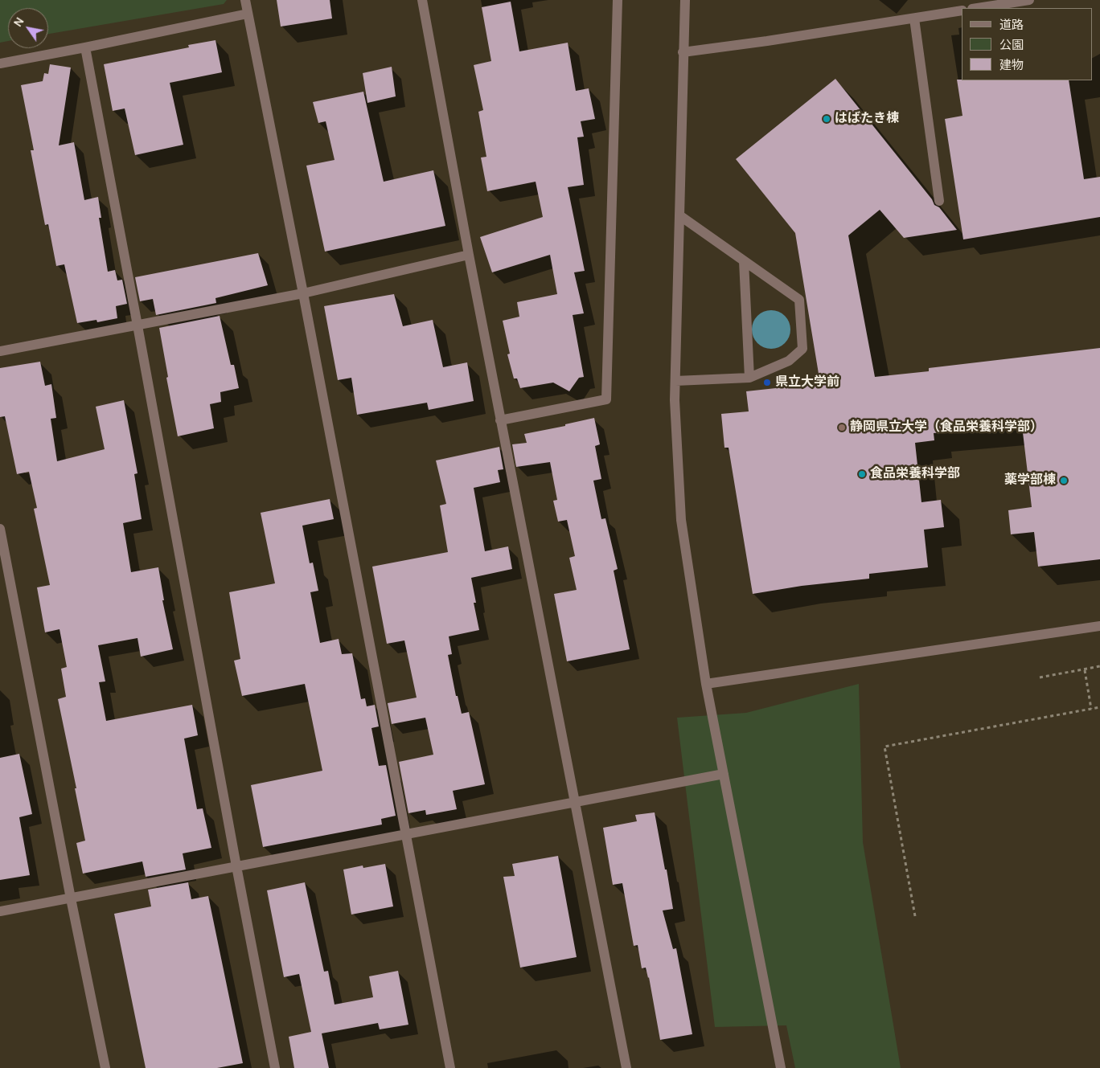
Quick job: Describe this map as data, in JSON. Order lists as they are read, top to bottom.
{
  "places": [
    "はばたき棟",
    "県立大学前",
    "静岡県立大学（食品栄養科学部）",
    "食品栄養科学部",
    "薬学部棟"
  ],
  "legend": ["道路", "公園", "建物"],
  "north": "top left"
}
